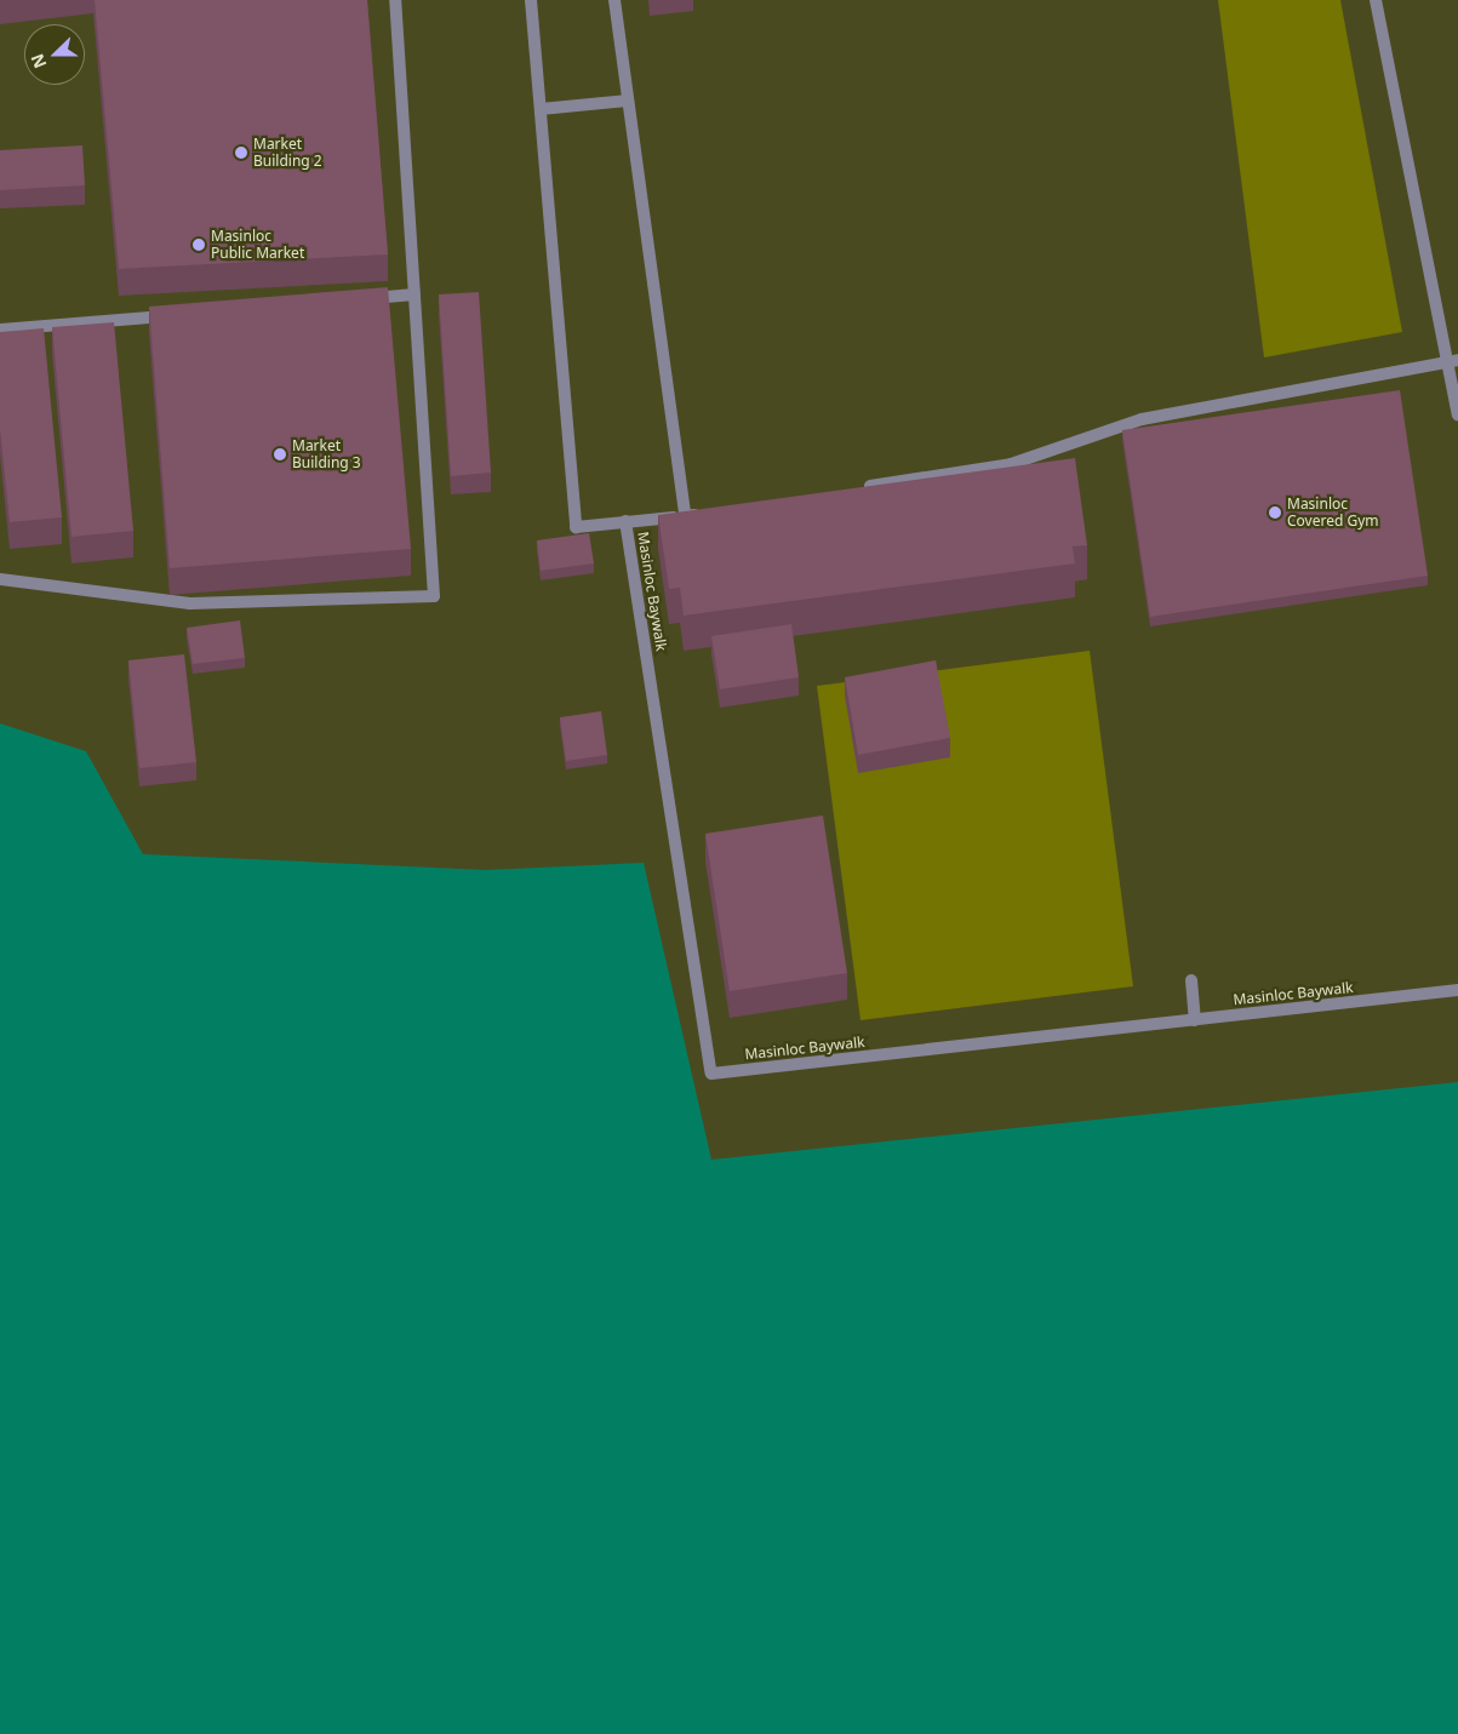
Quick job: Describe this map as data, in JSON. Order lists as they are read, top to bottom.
{
  "streets": {
    "street": ["Masinloc Baywalk"]
  },
  "places": [
    "Market Building 2",
    "Masinloc Public Market",
    "Market Building 3",
    "Masinloc Covered Gym"
  ],
  "north": "left"
}
